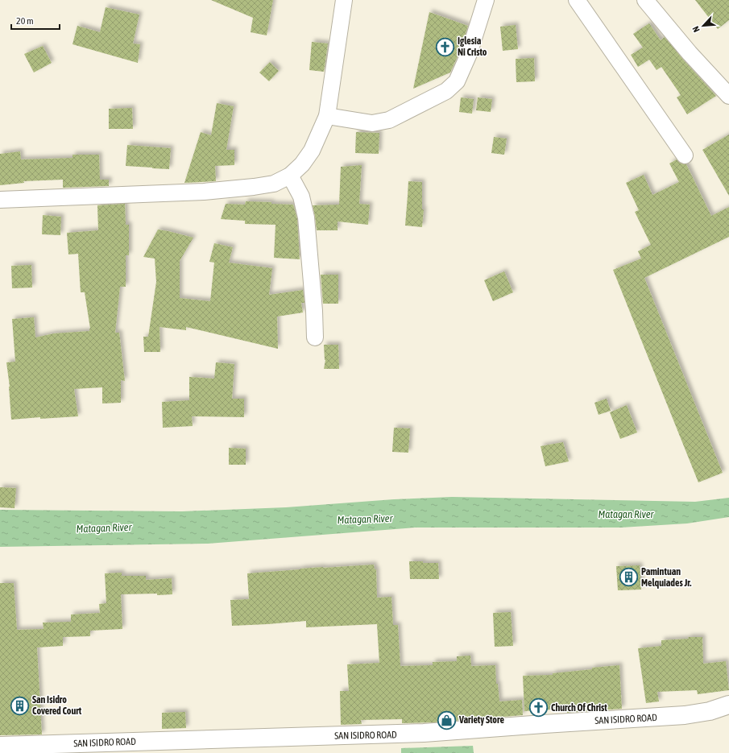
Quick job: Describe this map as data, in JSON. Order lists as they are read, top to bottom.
{
  "streets": {
    "street": ["SAN ISIDRO ROAD"]
  },
  "water": ["Matagan River"],
  "places": {
    "church": ["Iglesia Ni Cristo", "Church Of Christ"],
    "building": ["Pamintuan Melquiades Jr.", "San Isidro Covered Court"],
    "shop": ["Variety Store"]
  },
  "scale_bar": "20 m",
  "north": "bottom left"
}
